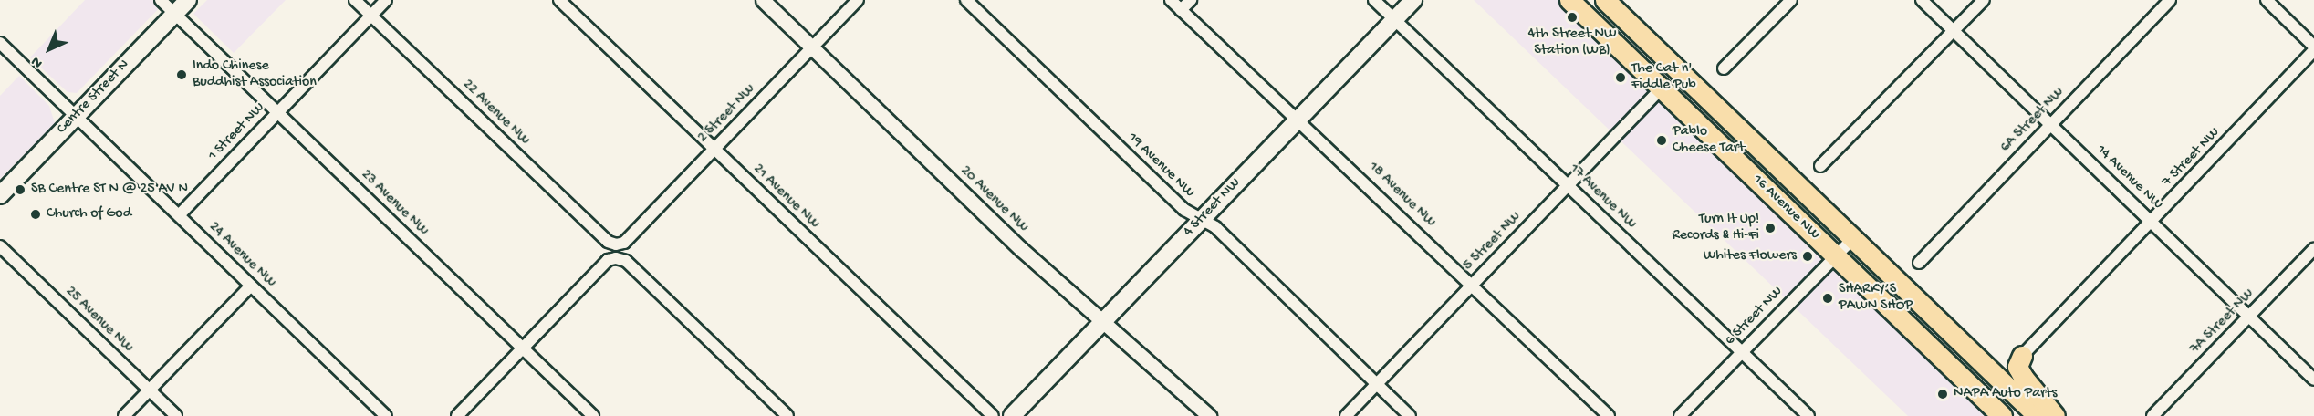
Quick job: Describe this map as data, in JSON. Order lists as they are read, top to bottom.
{
  "streets": {
    "highway": ["16 Avenue NW"],
    "main road": ["Centre Street N", "4 Street NW"],
    "street": [
      "22 Avenue NW",
      "2 Street NW",
      "6A Street NW",
      "1 Street NW",
      "7 Street NW",
      "19 Avenue NW",
      "14 Avenue NW",
      "18 Avenue NW",
      "21 Avenue NW",
      "17 Avenue NW",
      "20 Avenue NW",
      "23 Avenue NW",
      "5 Street NW",
      "24 Avenue NW",
      "6 Street NW",
      "25 Avenue NW",
      "7A Street NW"
    ]
  },
  "crossings": [
    ["Centre Street N", "23 Avenue NW"],
    ["Centre Street N", "24 Avenue NW"],
    ["22 Avenue NW", "2 Street NW"],
    ["22 Avenue NW", "1 Street NW"],
    ["2 Street NW", "21 Avenue NW"],
    ["2 Street NW", "20 Avenue NW"],
    ["6A Street NW", "14 Avenue NW"],
    ["1 Street NW", "23 Avenue NW"],
    ["1 Street NW", "24 Avenue NW"],
    ["7 Street NW", "14 Avenue NW"],
    ["19 Avenue NW", "4 Street NW"],
    ["19 Avenue NW", "5 Street NW"],
    ["14 Avenue NW", "7A Street NW"],
    ["18 Avenue NW", "4 Street NW"],
    ["18 Avenue NW", "5 Street NW"],
    ["17 Avenue NW", "4 Street NW"],
    ["17 Avenue NW", "5 Street NW"],
    ["17 Avenue NW", "6 Street NW"],
    ["20 Avenue NW", "4 Street NW"],
    ["16 Avenue NW", "5 Street NW"],
    ["16 Avenue NW", "6 Street NW"]
  ],
  "places": [
    "4th Street NW Station (WB)",
    "Indo Chinese Buddhist Association",
    "The Cat n' Fiddle Pub",
    "Pablo Cheese Tart",
    "SB Centre ST N @ 25 AV N",
    "Church of God",
    "Turn It Up! Records & Hi-Fi",
    "Whites Flowers",
    "SHARKY’S PAWN SHOP",
    "NAPA Auto Parts"
  ],
  "north": "bottom left"
}
